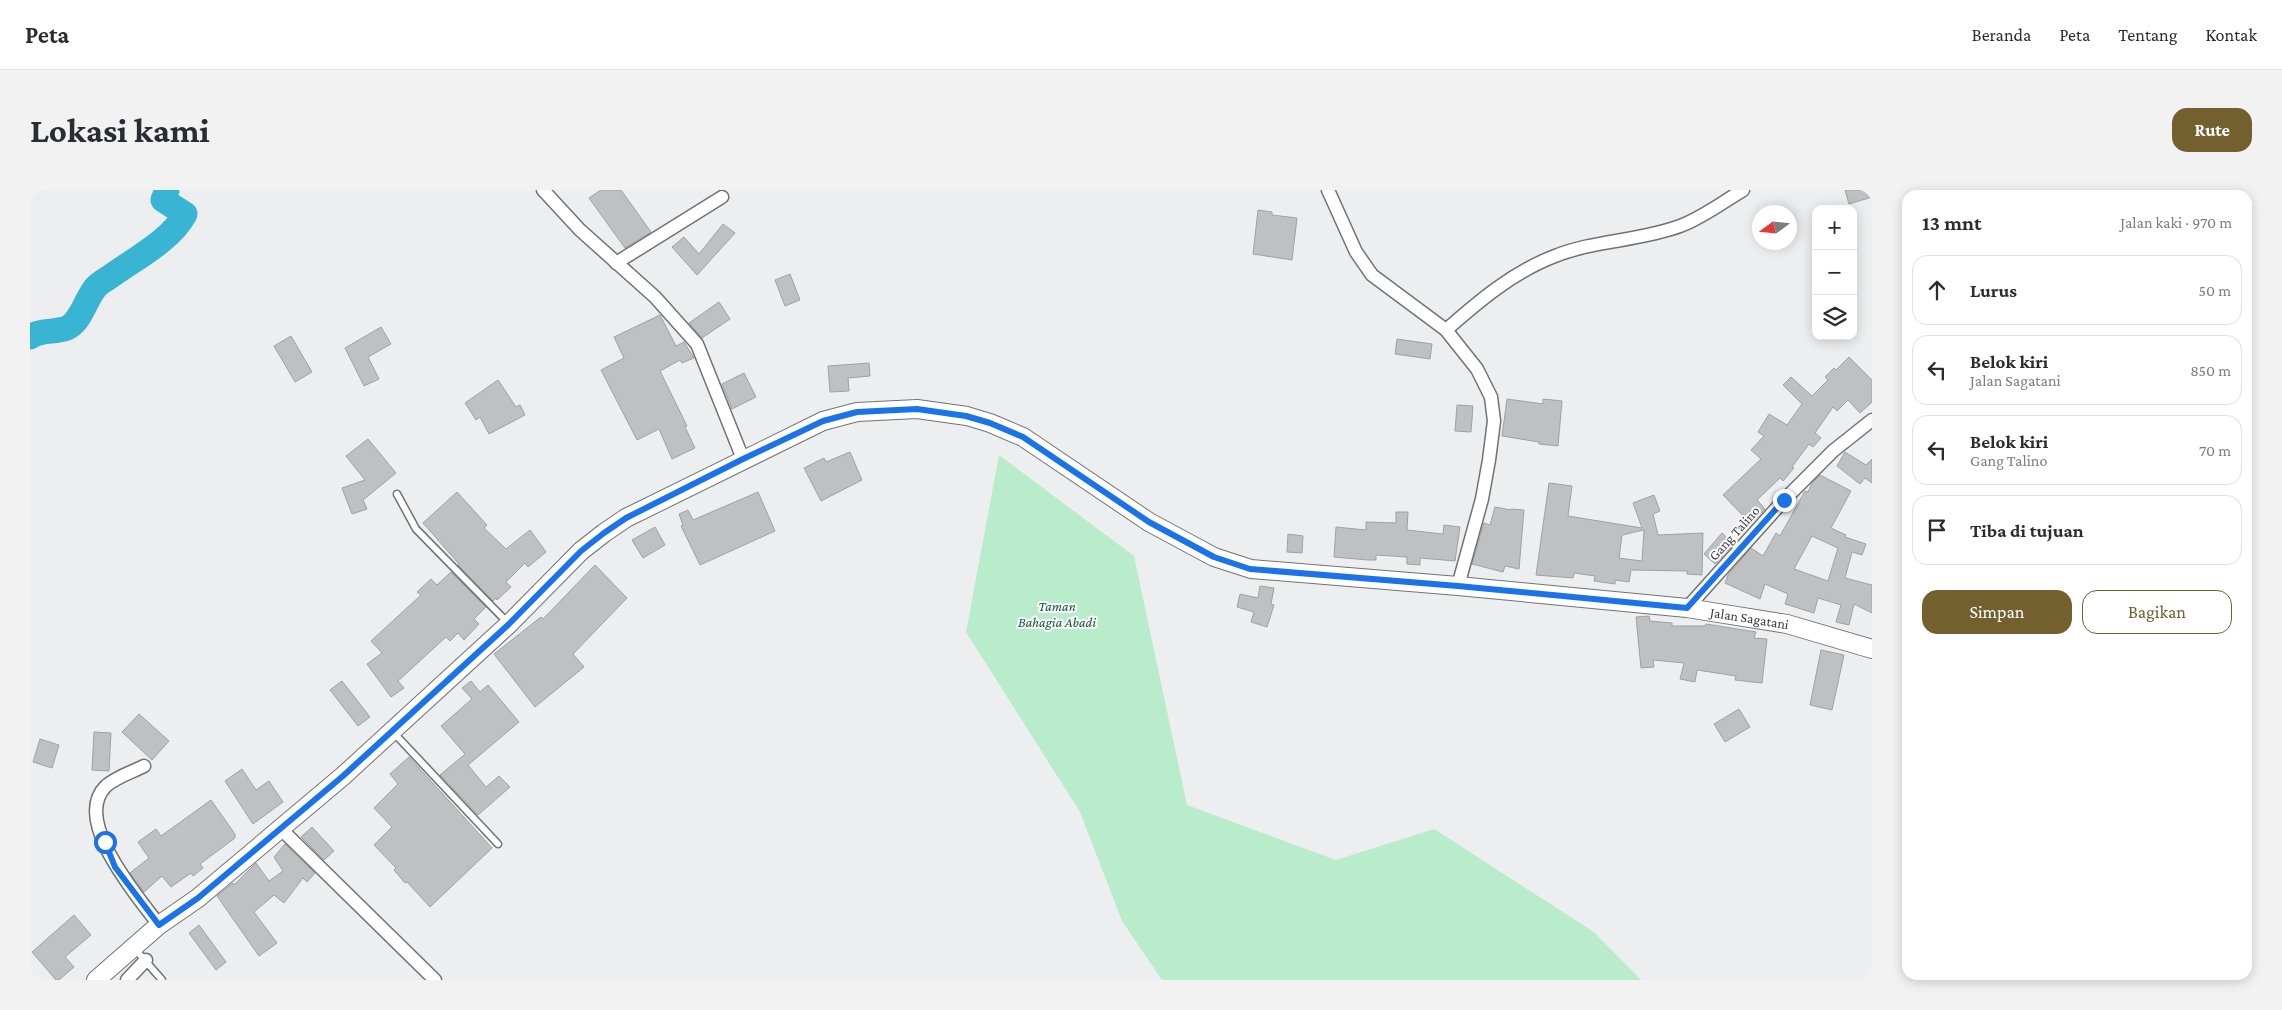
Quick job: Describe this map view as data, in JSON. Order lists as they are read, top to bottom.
{
  "streets": {
    "street": ["Gang Talino", "Jalan Sagatani"]
  },
  "crossings": [
    ["Gang Talino", "Jalan Sagatani"]
  ],
  "parks": ["Taman Bahagia Abadi"],
  "north": "left",
  "page": {
    "header": "Peta",
    "nav": [
      "Beranda",
      "Peta",
      "Tentang",
      "Kontak"
    ],
    "buttons": [
      "Rute",
      ["Simpan", "Bagikan"]
    ],
    "title": "Lokasi kami",
    "heading": ["13 mnt", "Jalan kaki · 970 m"],
    "map_buttons": ["+", "−"],
    "list": [
      ["Lurus", "50 m"],
      ["Belok kiri", "Jalan Sagatani", "850 m"],
      ["Belok kiri", "Gang Talino", "70 m"],
      "Tiba di tujuan"
    ]
  }
}
